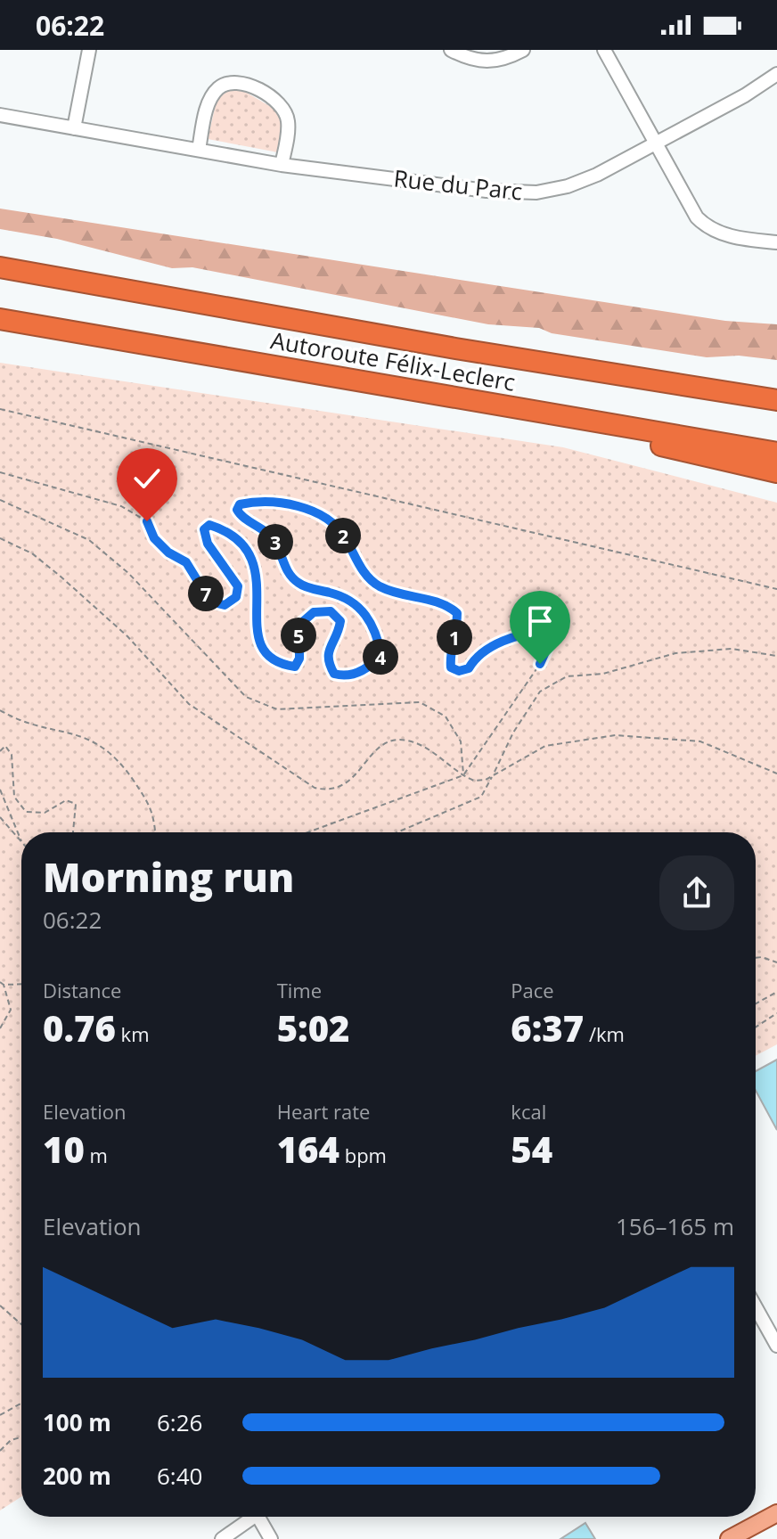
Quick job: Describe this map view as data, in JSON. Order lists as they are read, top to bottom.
{
  "streets": {
    "highway": ["Autoroute Félix-Leclerc"],
    "street": ["Rue du Parc"]
  },
  "page": {
    "status": "06:22",
    "pins": [
      "2",
      "3",
      "7",
      "5",
      "1",
      "4"
    ],
    "heading": ["Morning run", "06:22"],
    "stats": [
      ["Distance", "0.76 km"],
      ["Time", "5:02"],
      ["Pace", "6:37 /km"],
      ["Elevation", "10 m"],
      ["Heart rate", "164 bpm"],
      ["kcal", "54"]
    ],
    "chart": ["Elevation", "156–165 m"],
    "list": [
      {
        "name": "100 m",
        "note": "6:26"
      },
      {
        "name": "200 m",
        "note": "6:40"
      }
    ]
  }
}
